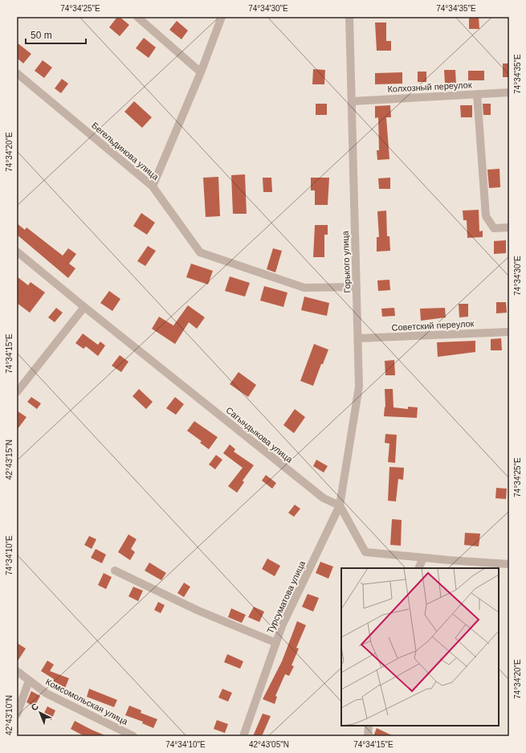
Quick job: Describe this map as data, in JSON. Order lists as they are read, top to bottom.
{
  "streets": {
    "street": [
      "Колхозный переулок",
      "Бегельдинова улица",
      "Горького улица",
      "Советский переулок",
      "Сагындыкова улица",
      "Турсуматова улица",
      "Комсомольская улица"
    ]
  },
  "crossings": [
    ["Колхозный переулок", "Горького улица"],
    ["Бегельдинова улица", "Горького улица"],
    ["Горького улица", "Советский переулок"],
    ["Горького улица", "Сагындыкова улица"],
    ["Горького улица", "Турсуматова улица"],
    ["Сагындыкова улица", "Турсуматова улица"]
  ],
  "scale_bar": "50 m",
  "north": "top left",
  "coordinates": [
    "74°34'25\"E",
    "74°34'30\"E",
    "74°34'35\"E",
    "74°34'20\"E",
    "74°34'15\"E",
    "42°43'15\"N",
    "74°34'10\"E",
    "42°43'10\"N",
    "42°43'05\"N"
  ]
}
